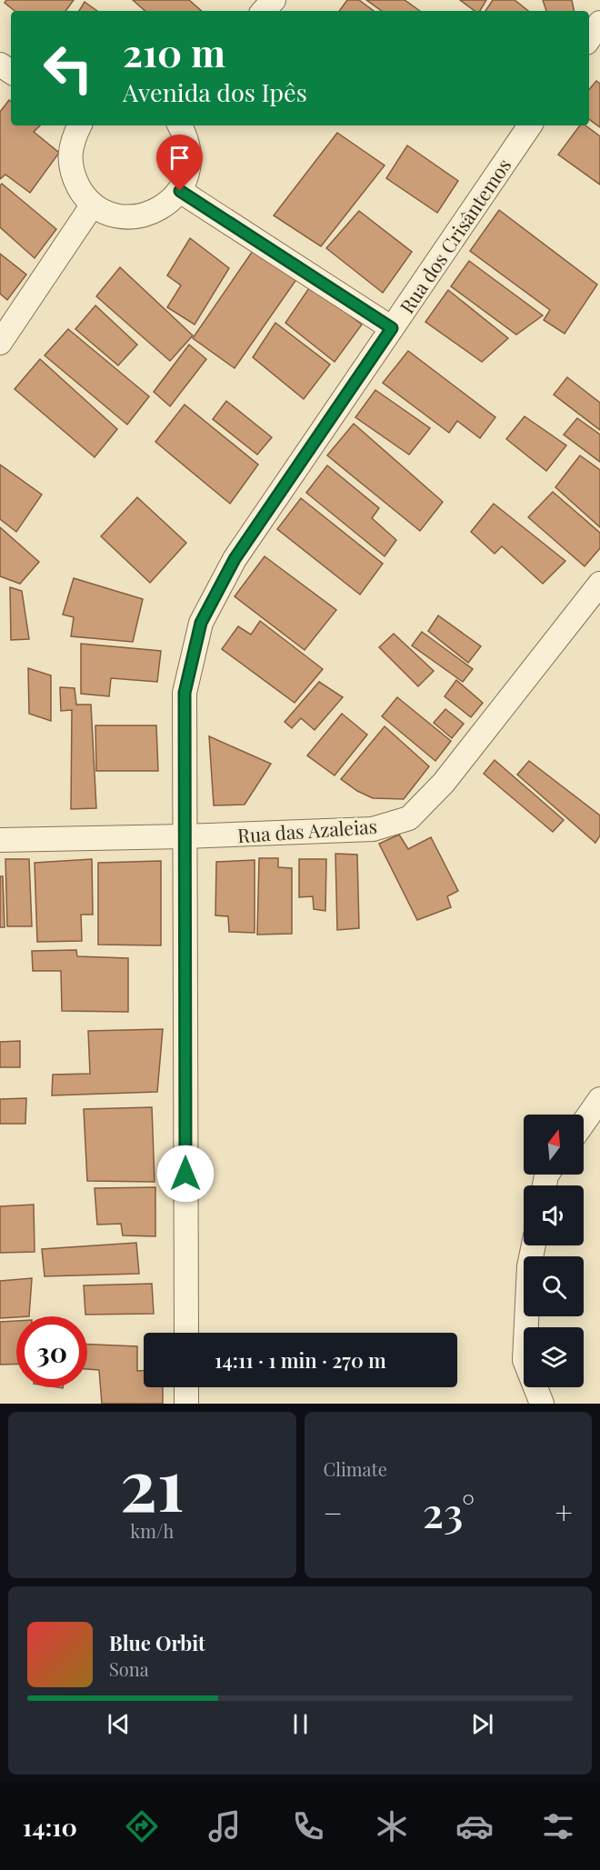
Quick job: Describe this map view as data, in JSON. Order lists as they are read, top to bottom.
{
  "streets": {
    "street": ["Rua dos Crisântemos", "Rua das Azaleias"]
  },
  "crossings": [
    ["Rua dos Crisântemos", "Rua das Azaleias"]
  ],
  "north": "top",
  "page": {
    "turn": ["210 m", "Avenida dos Ipês"],
    "limit": "30",
    "trip": "14:11 · 1 min · 270 m",
    "tile": [
      ["21", "km/h"],
      "Climate"
    ],
    "heat": ["−", "23°", "+"],
    "song": ["Blue Orbit", "Sona"],
    "tabs": "14:10"
  }
}
